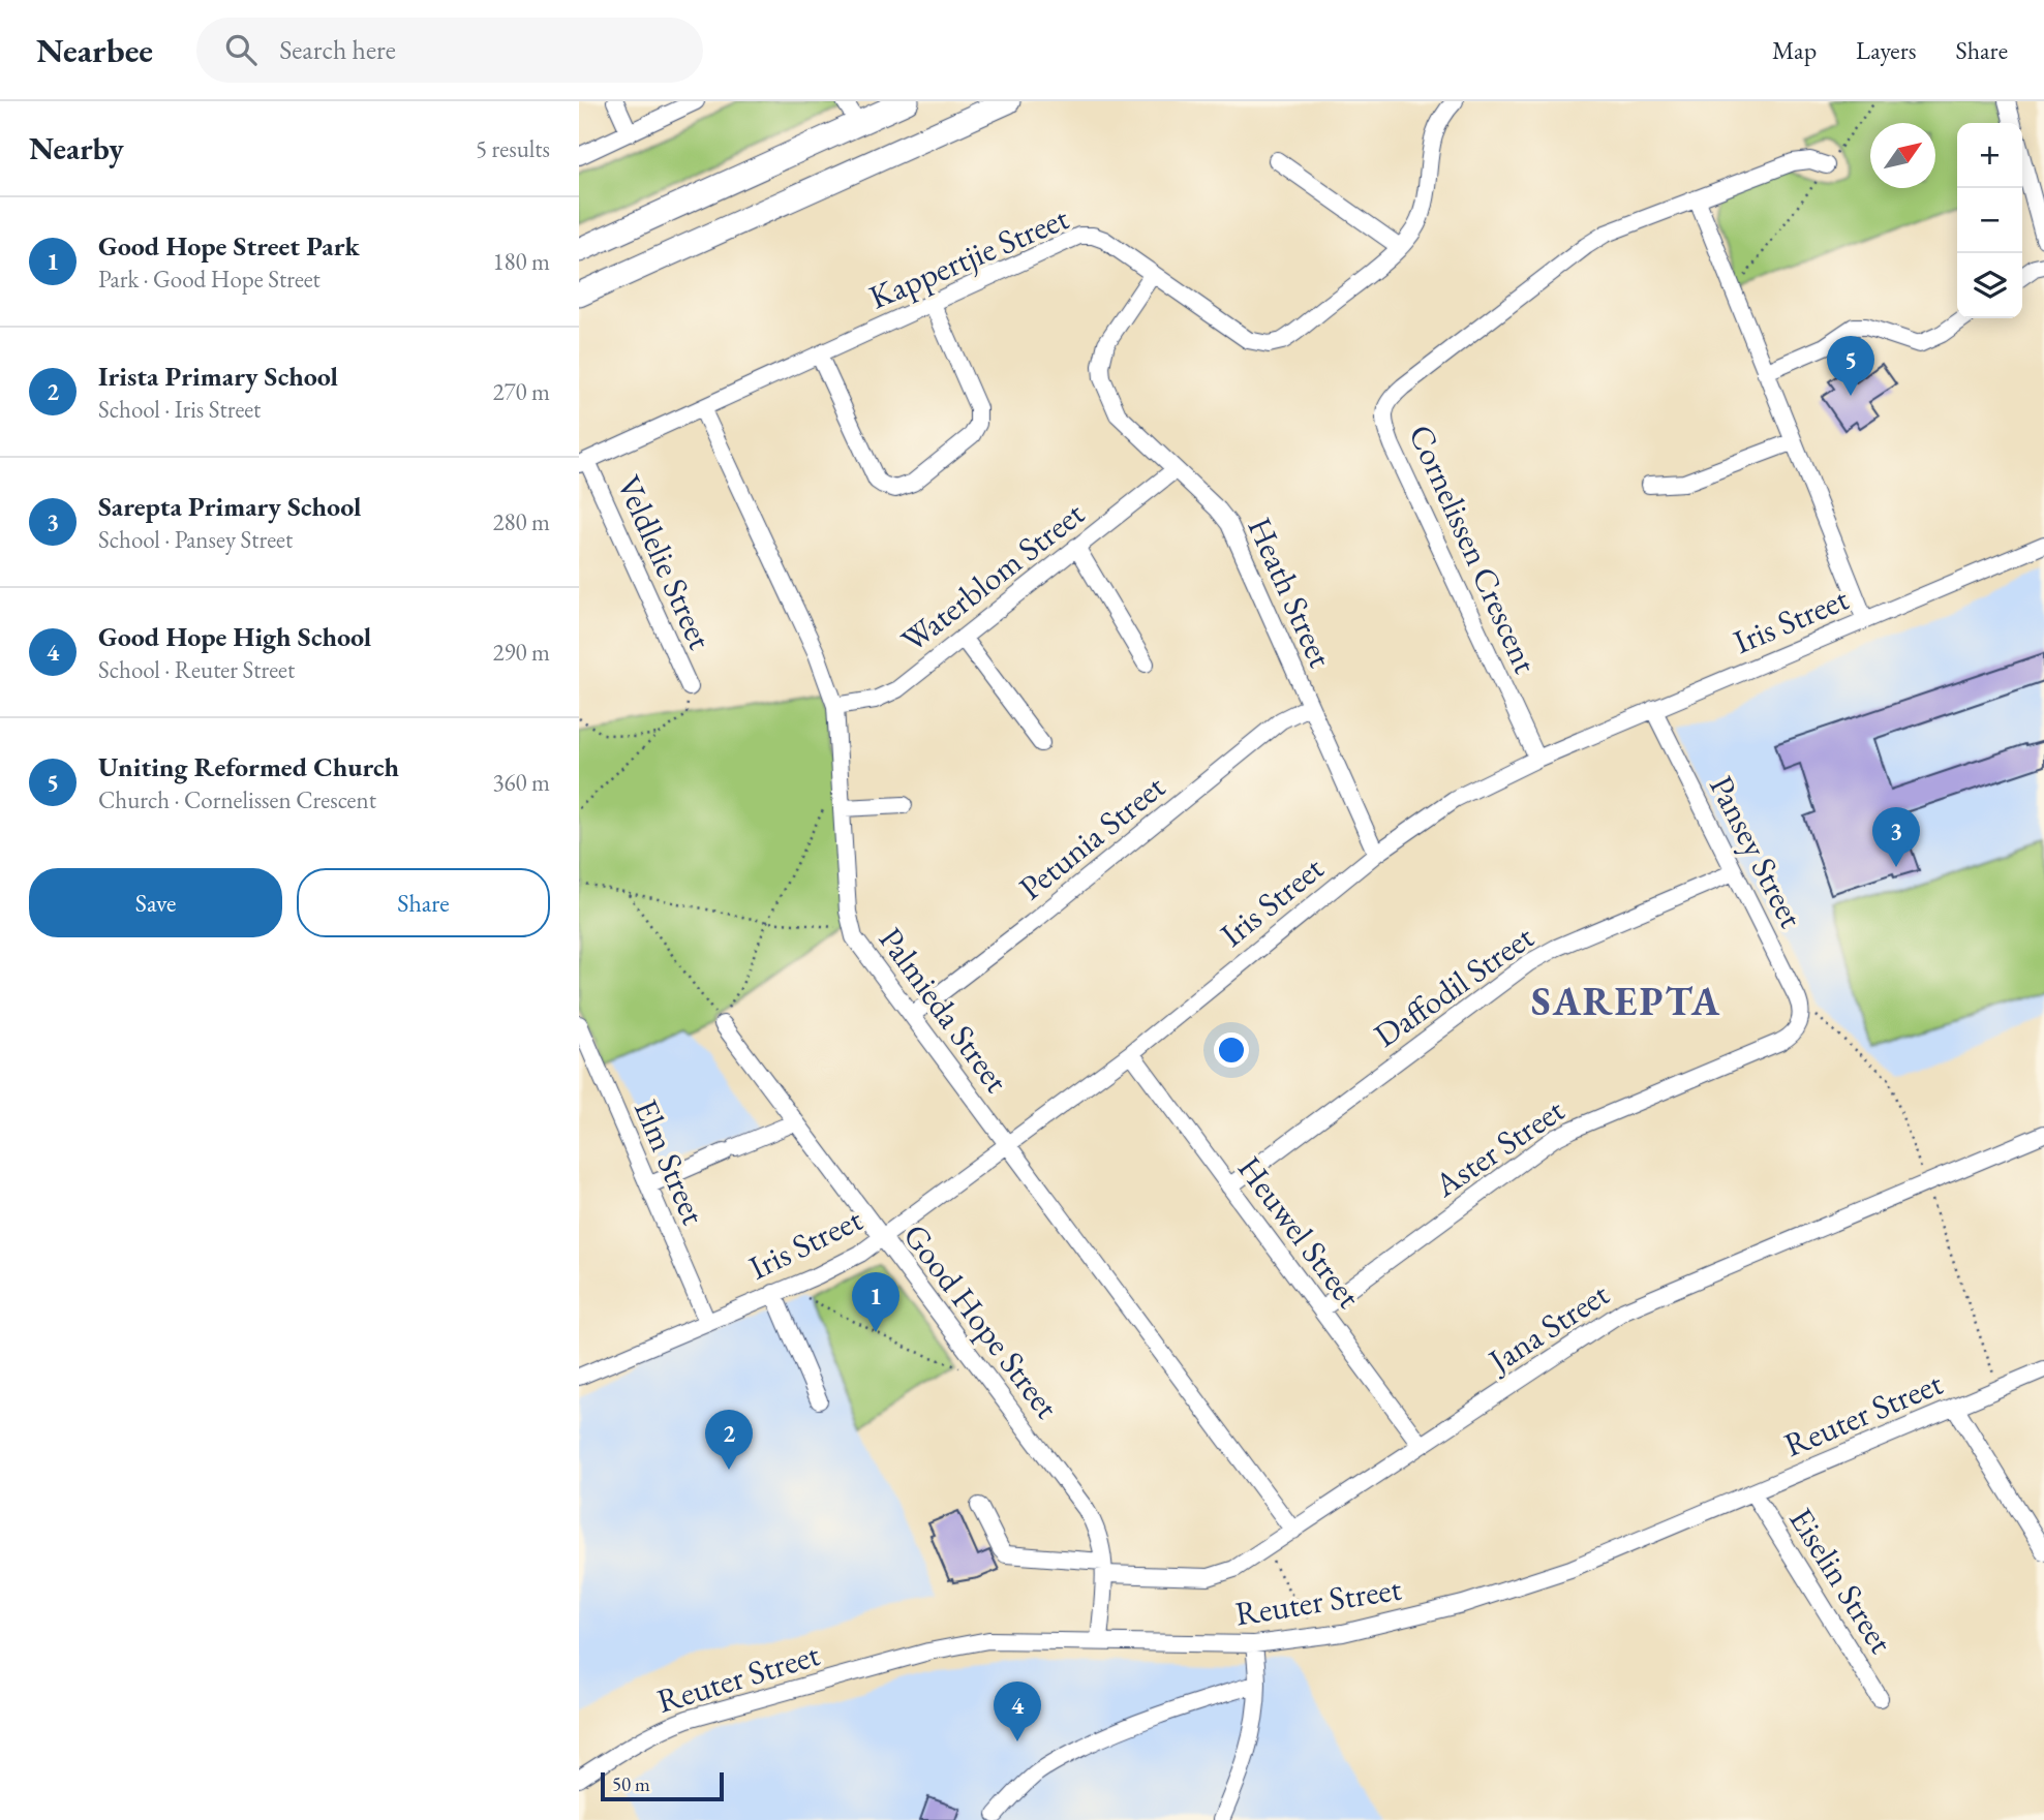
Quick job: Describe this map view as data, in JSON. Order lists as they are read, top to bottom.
{
  "streets": {
    "street": [
      "Kappertjie Street",
      "Cornelissen Crescent",
      "Veldlelie Street",
      "Waterblom Street",
      "Heath Street",
      "Iris Street",
      "Petunia Street",
      "Pansey Street",
      "Daffodil Street",
      "Palmieda Street",
      "Aster Street",
      "Elm Street",
      "Heuwel Street",
      "Good Hope Street",
      "Jana Street",
      "Reuter Street",
      "Eiselin Street"
    ]
  },
  "crossings": [
    ["Kappertjie Street", "Veldlelie Street"],
    ["Kappertjie Street", "Heath Street"],
    ["Kappertjie Street", "Palmieda Street"],
    ["Cornelissen Crescent", "Iris Street"],
    ["Waterblom Street", "Heath Street"],
    ["Waterblom Street", "Palmieda Street"],
    ["Heath Street", "Iris Street"],
    ["Heath Street", "Petunia Street"],
    ["Iris Street", "Pansey Street"],
    ["Iris Street", "Palmieda Street"],
    ["Iris Street", "Elm Street"],
    ["Iris Street", "Heuwel Street"],
    ["Iris Street", "Good Hope Street"],
    ["Petunia Street", "Palmieda Street"],
    ["Pansey Street", "Daffodil Street"],
    ["Pansey Street", "Aster Street"],
    ["Daffodil Street", "Heuwel Street"],
    ["Palmieda Street", "Jana Street"],
    ["Aster Street", "Heuwel Street"],
    ["Heuwel Street", "Jana Street"],
    ["Good Hope Street", "Jana Street"],
    ["Good Hope Street", "Reuter Street"],
    ["Reuter Street", "Eiselin Street"]
  ],
  "districts": ["SAREPTA"],
  "scale_bar": "50 m",
  "north": "top right",
  "page": {
    "header": "Nearbee",
    "search": "Search here",
    "nav": ["Map", "Layers", "Share"],
    "heading": ["Nearby", "5 results"],
    "map_buttons": ["+", "−"],
    "list": [
      {
        "mark": "1",
        "name": "Good Hope Street Park",
        "note": "Park · Good Hope Street",
        "value": "180 m"
      },
      {
        "mark": "2",
        "name": "Irista Primary School",
        "note": "School · Iris Street",
        "value": "270 m"
      },
      {
        "mark": "3",
        "name": "Sarepta Primary School",
        "note": "School · Pansey Street",
        "value": "280 m"
      },
      {
        "mark": "4",
        "name": "Good Hope High School",
        "note": "School · Reuter Street",
        "value": "290 m"
      },
      {
        "mark": "5",
        "name": "Uniting Reformed Church",
        "note": "Church · Cornelissen Crescent",
        "value": "360 m"
      }
    ],
    "pins": [
      "5",
      "3",
      "1",
      "2",
      "4"
    ],
    "buttons": ["Save", "Share"],
    "scale": "50 m"
  }
}
